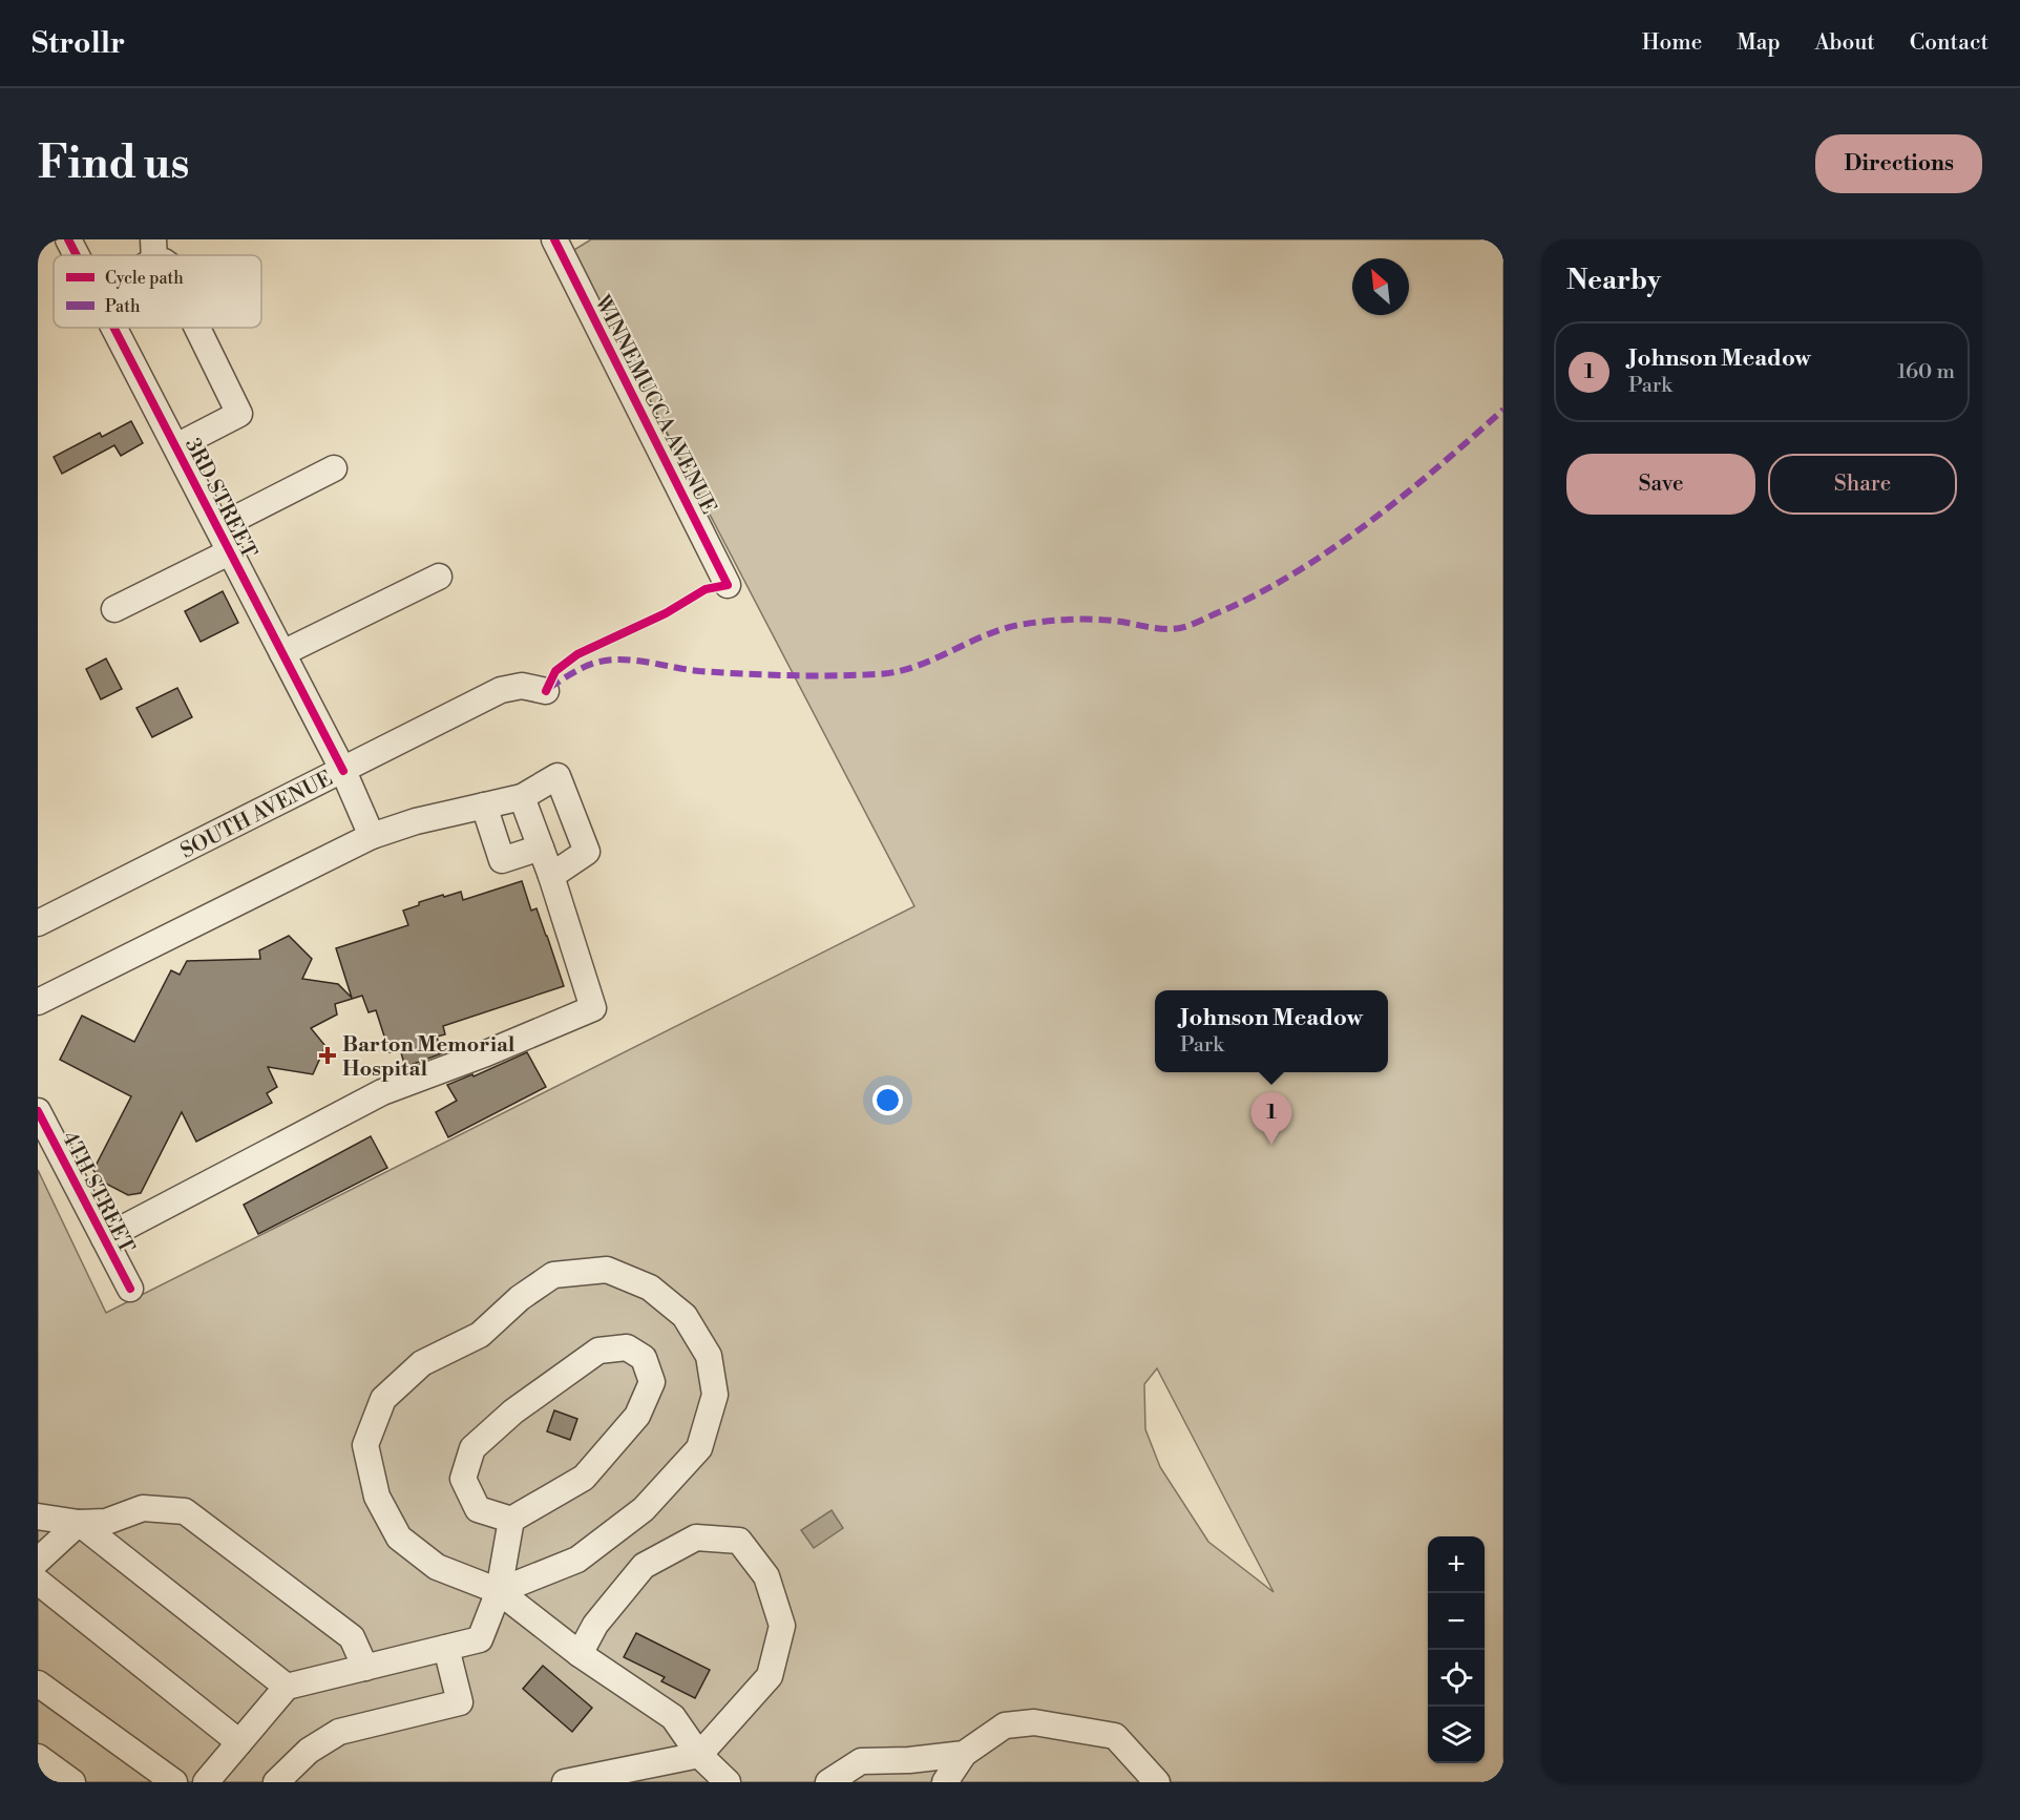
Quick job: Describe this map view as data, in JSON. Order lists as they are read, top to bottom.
{
  "streets": {
    "street": [
      "WINNEMUCCA AVENUE",
      "3RD STREET",
      "SOUTH AVENUE",
      "4TH STREET"
    ]
  },
  "crossings": [
    ["3RD STREET", "SOUTH AVENUE"]
  ],
  "places": {
    "health": ["Barton Memorial Hospital"]
  },
  "legend": ["Cycle path", "Path"],
  "north": "top left",
  "page": {
    "header": "Strollr",
    "nav": [
      "Home",
      "Map",
      "About",
      "Contact"
    ],
    "buttons": [
      "Directions",
      ["Save", "Share"]
    ],
    "title": "Find us",
    "heading": "Nearby",
    "list": [
      {
        "mark": "1",
        "name": "Johnson Meadow",
        "note": "Park",
        "value": "160 m"
      }
    ],
    "popup": ["Johnson Meadow", "Park"],
    "pins": "1",
    "map_buttons": ["+", "−"]
  }
}
